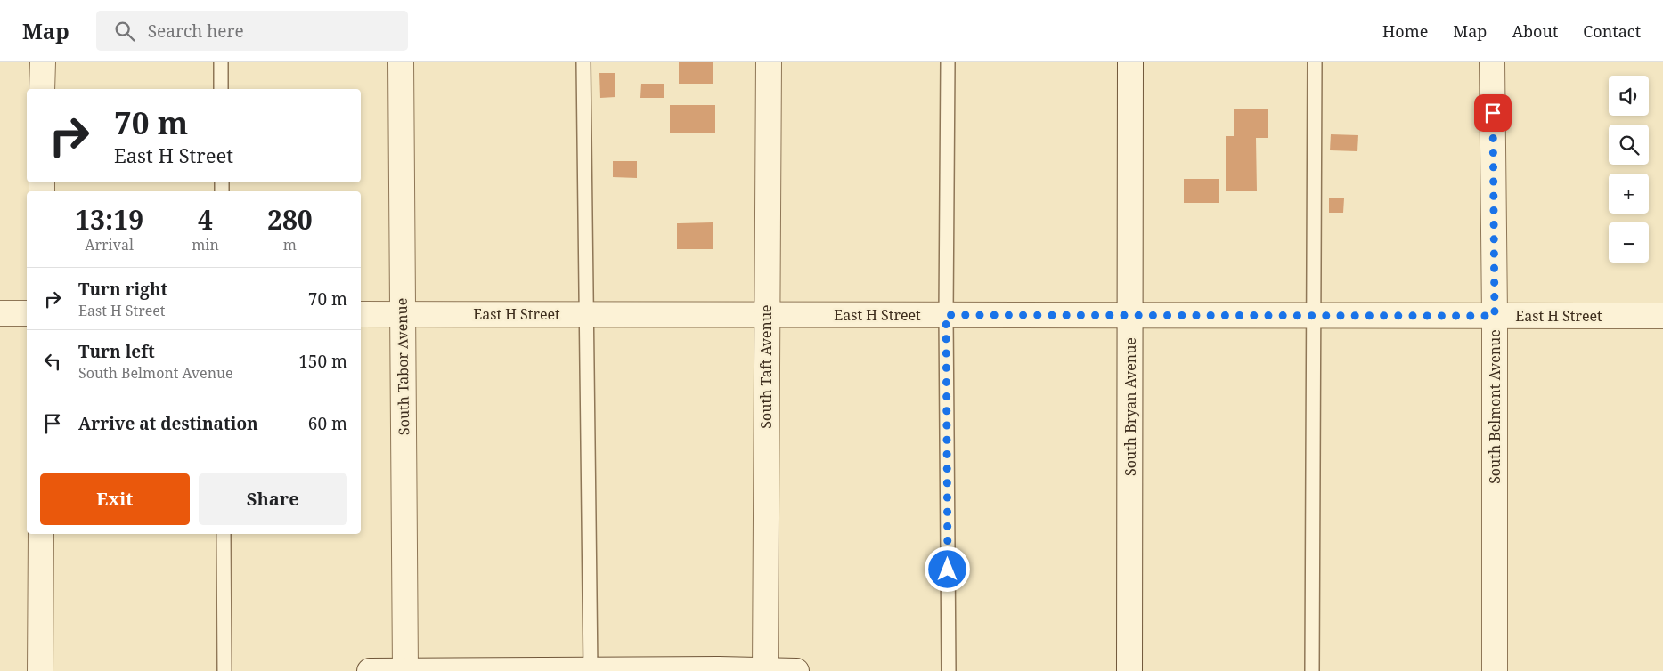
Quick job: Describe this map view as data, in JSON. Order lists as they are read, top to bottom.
{
  "streets": {
    "street": [
      "East H Street",
      "South Tabor Avenue",
      "South Taft Avenue",
      "South Bryan Avenue",
      "South Belmont Avenue"
    ]
  },
  "crossings": [
    ["East H Street", "South Tabor Avenue"],
    ["East H Street", "South Taft Avenue"],
    ["East H Street", "South Bryan Avenue"],
    ["East H Street", "South Belmont Avenue"]
  ],
  "page": {
    "header": "Map",
    "search": "Search here",
    "nav": [
      "Home",
      "Map",
      "About",
      "Contact"
    ],
    "map_buttons": ["+", "−"],
    "turn": ["70 m", "East H Street"],
    "eta": [
      "13:19",
      "Arrival",
      "4",
      "min",
      "280",
      "m"
    ],
    "list": [
      {
        "name": "Turn right",
        "note": "East H Street",
        "value": "70 m"
      },
      {
        "name": "Turn left",
        "note": "South Belmont Avenue",
        "value": "150 m"
      },
      {
        "name": "Arrive at destination",
        "value": "60 m"
      }
    ],
    "buttons": ["Exit", "Share"]
  }
}
